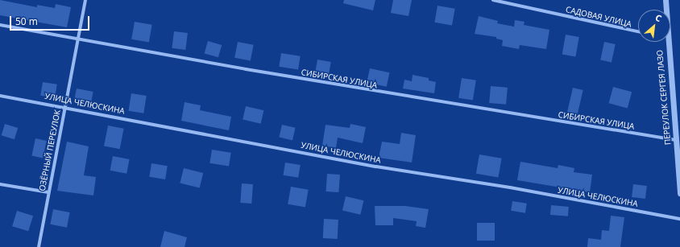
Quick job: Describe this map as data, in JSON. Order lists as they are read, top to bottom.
{
  "streets": {
    "street": [
      "САДОВАЯ УЛИЦА",
      "СИБИРСКАЯ УЛИЦА",
      "ПЕРЕУЛОК СЕРГЕЯ ЛАЗО",
      "УЛИЦА ЧЕЛЮСКИНА",
      "ОЗЁРНЫЙ ПЕРЕУЛОК"
    ]
  },
  "crossings": [
    ["СИБИРСКАЯ УЛИЦА", "ПЕРЕУЛОК СЕРГЕЯ ЛАЗО"],
    ["СИБИРСКАЯ УЛИЦА", "ОЗЁРНЫЙ ПЕРЕУЛОК"],
    ["УЛИЦА ЧЕЛЮСКИНА", "ОЗЁРНЫЙ ПЕРЕУЛОК"]
  ],
  "scale_bar": "50 m",
  "north": "top right"
}
